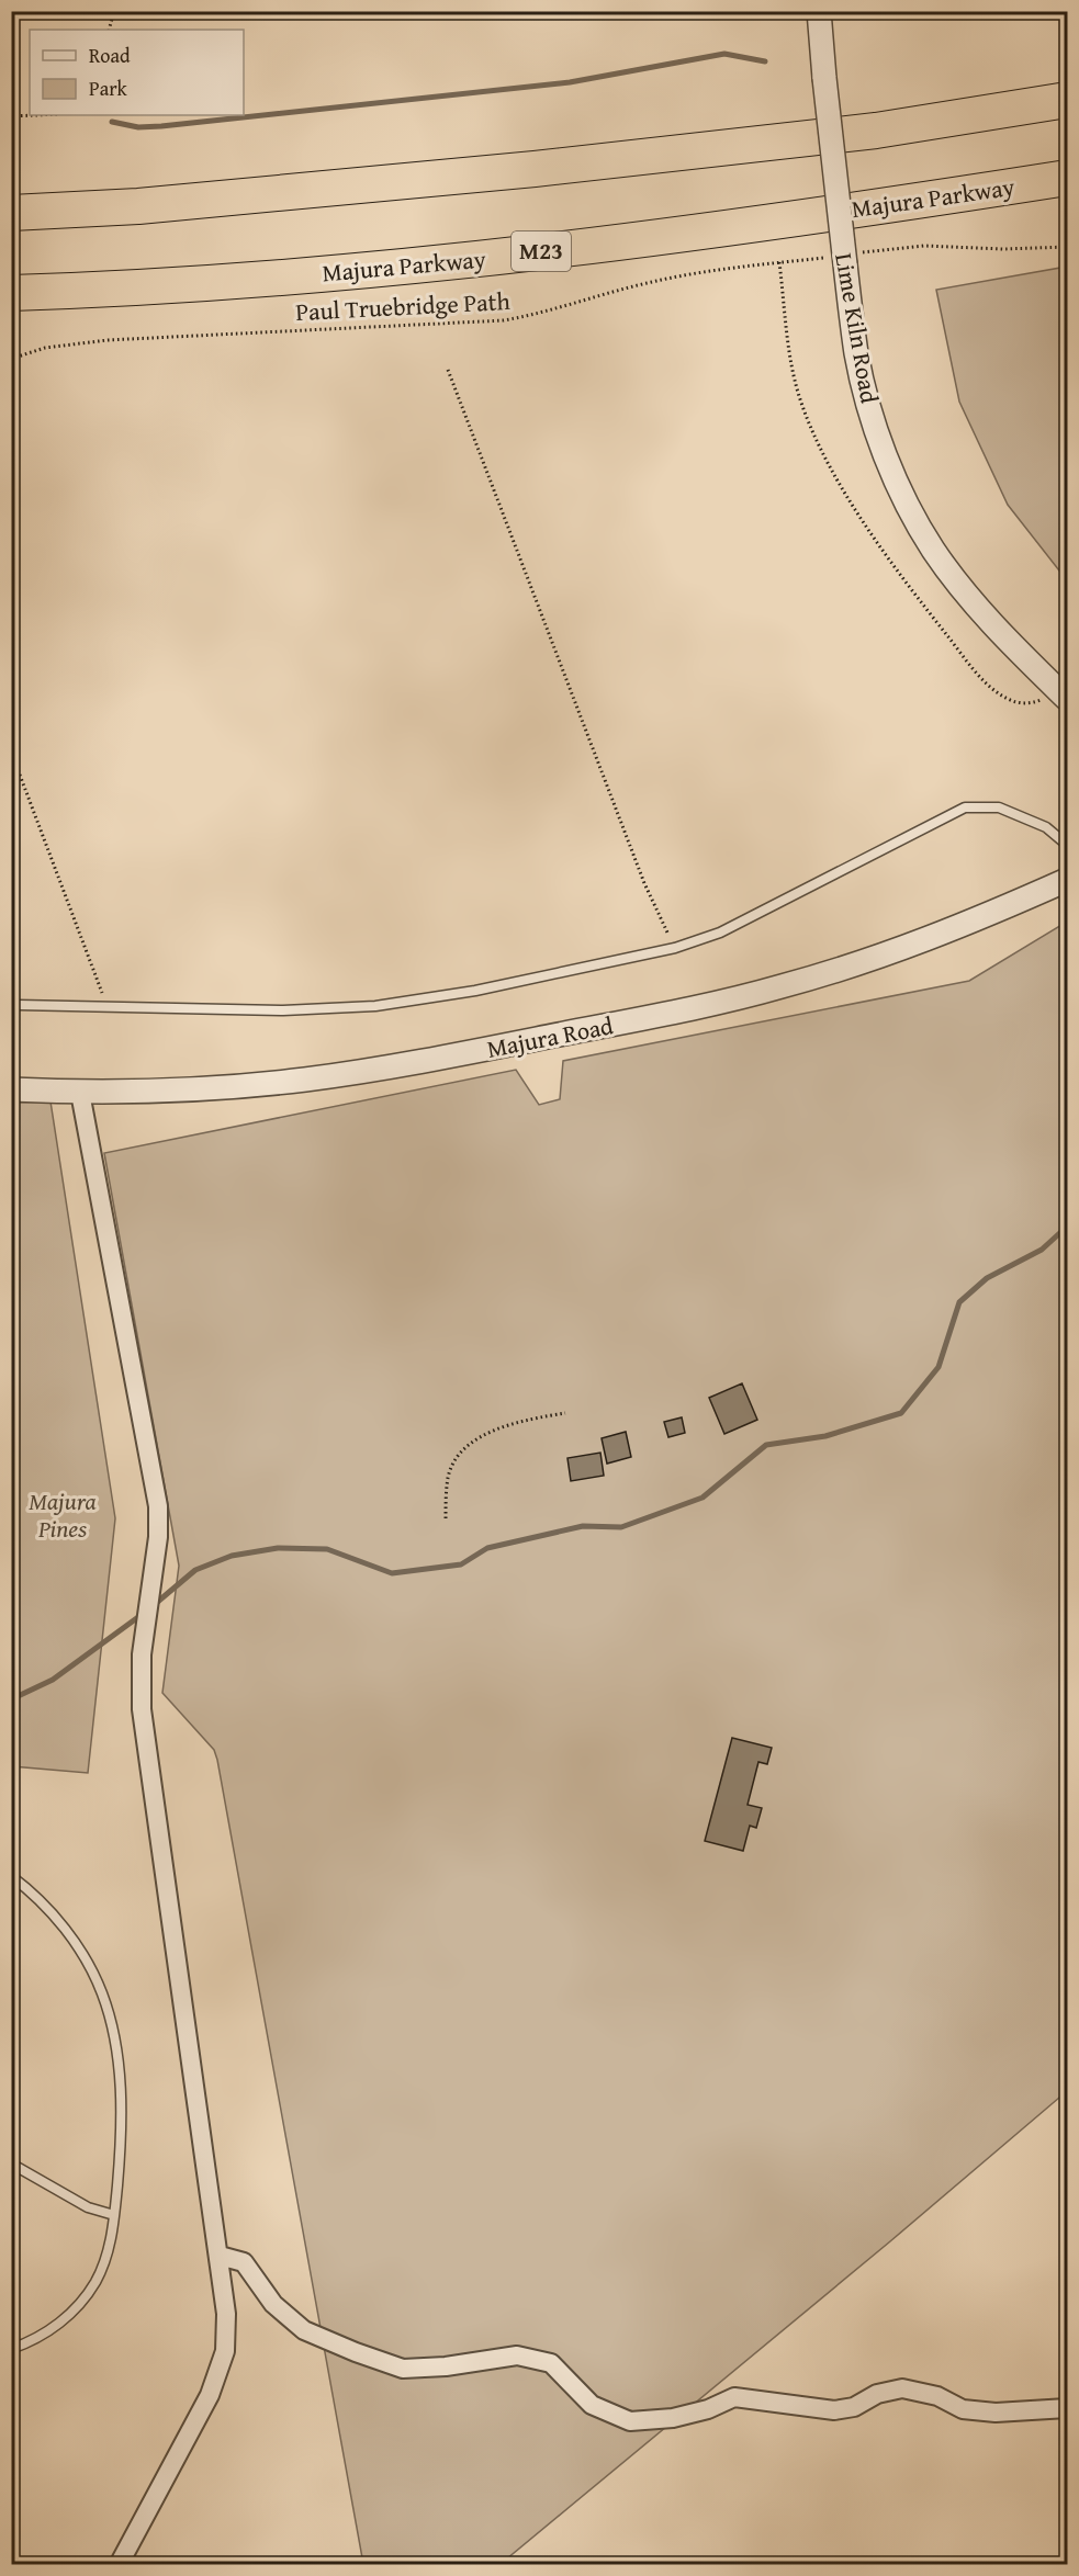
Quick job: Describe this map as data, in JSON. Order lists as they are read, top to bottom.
{
  "streets": {
    "highway": ["Majura Parkway", "M23"],
    "street": ["Lime Kiln Road", "Majura Road"],
    "path": ["Paul Truebridge Path"]
  },
  "crossings": [
    ["Paul Truebridge Path", "Lime Kiln Road"]
  ],
  "parks": ["Majura Pines"],
  "legend": ["Road", "Park"]
}
